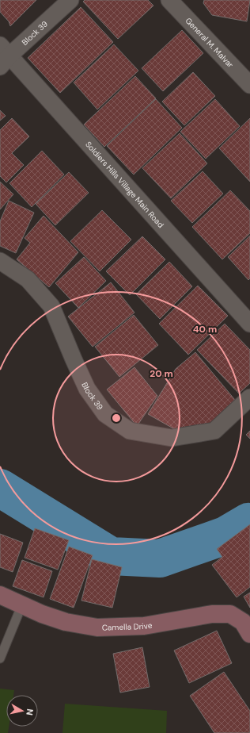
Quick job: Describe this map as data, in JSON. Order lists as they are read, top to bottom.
{
  "streets": {
    "street": [
      "Block 39",
      "General M. Malvar",
      "Soldiers Hills Village Main Road",
      "Camella Drive"
    ]
  },
  "crossings": [
    ["Block 39", "Soldiers Hills Village Main Road"]
  ],
  "north": "right",
  "rings": ["40 m", "20 m"]
}
